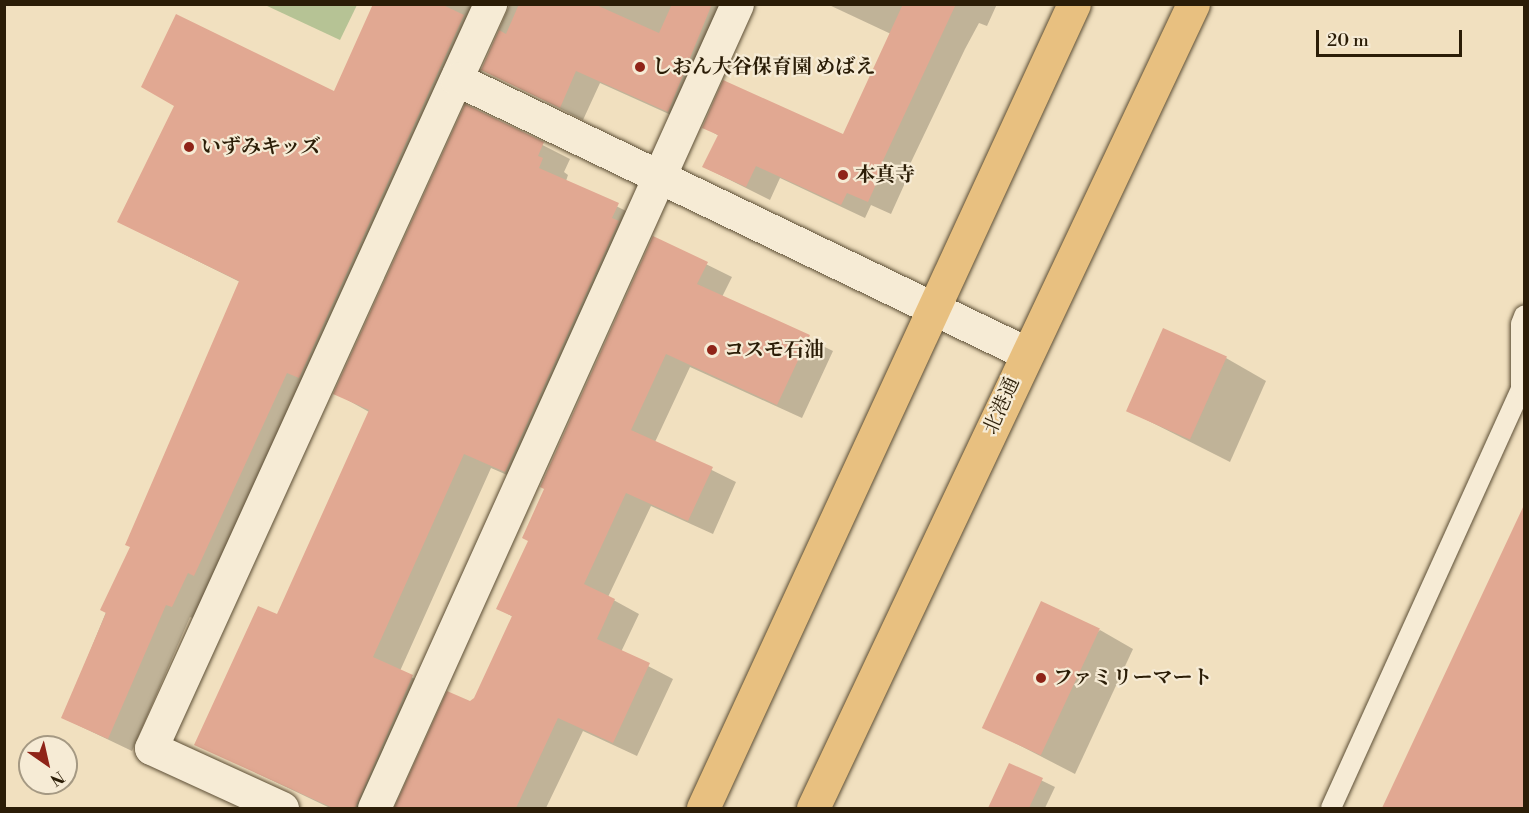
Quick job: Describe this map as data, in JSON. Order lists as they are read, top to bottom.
{
  "streets": {
    "main road": ["北港通"]
  },
  "places": [
    "しおん大谷保育園 めばえ",
    "いずみキッズ",
    "本真寺",
    "コスモ石油",
    "ファミリーマート"
  ],
  "scale_bar": "20 m",
  "north": "bottom right"
}
